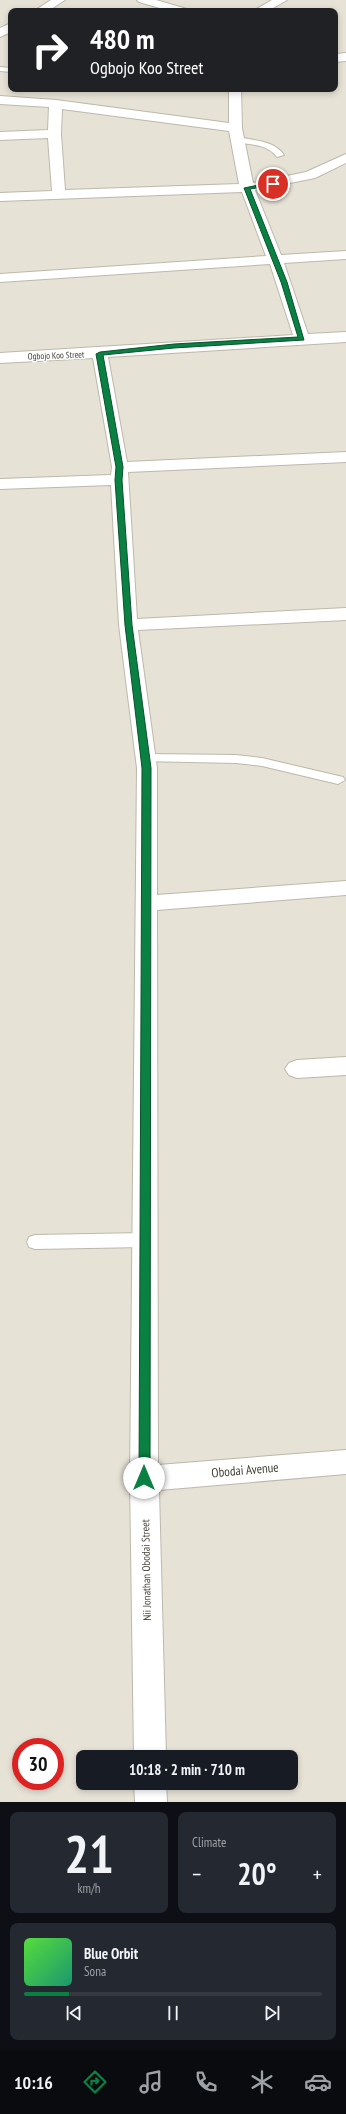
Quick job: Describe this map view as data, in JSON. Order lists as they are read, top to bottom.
{
  "streets": {
    "street": ["Ogbojo Koo Street", "Obodai Avenue", "Nii Jonathan Obodai Street"]
  },
  "crossings": [
    ["Ogbojo Koo Street", "Nii Jonathan Obodai Street"],
    ["Obodai Avenue", "Nii Jonathan Obodai Street"]
  ],
  "page": {
    "turn": ["480 m", "Ogbojo Koo Street"],
    "limit": "30",
    "trip": "10:18 · 2 min · 710 m",
    "tile": [
      ["21", "km/h"],
      "Climate"
    ],
    "heat": ["−", "20°", "+"],
    "song": ["Blue Orbit", "Sona"],
    "tabs": "10:16"
  }
}
